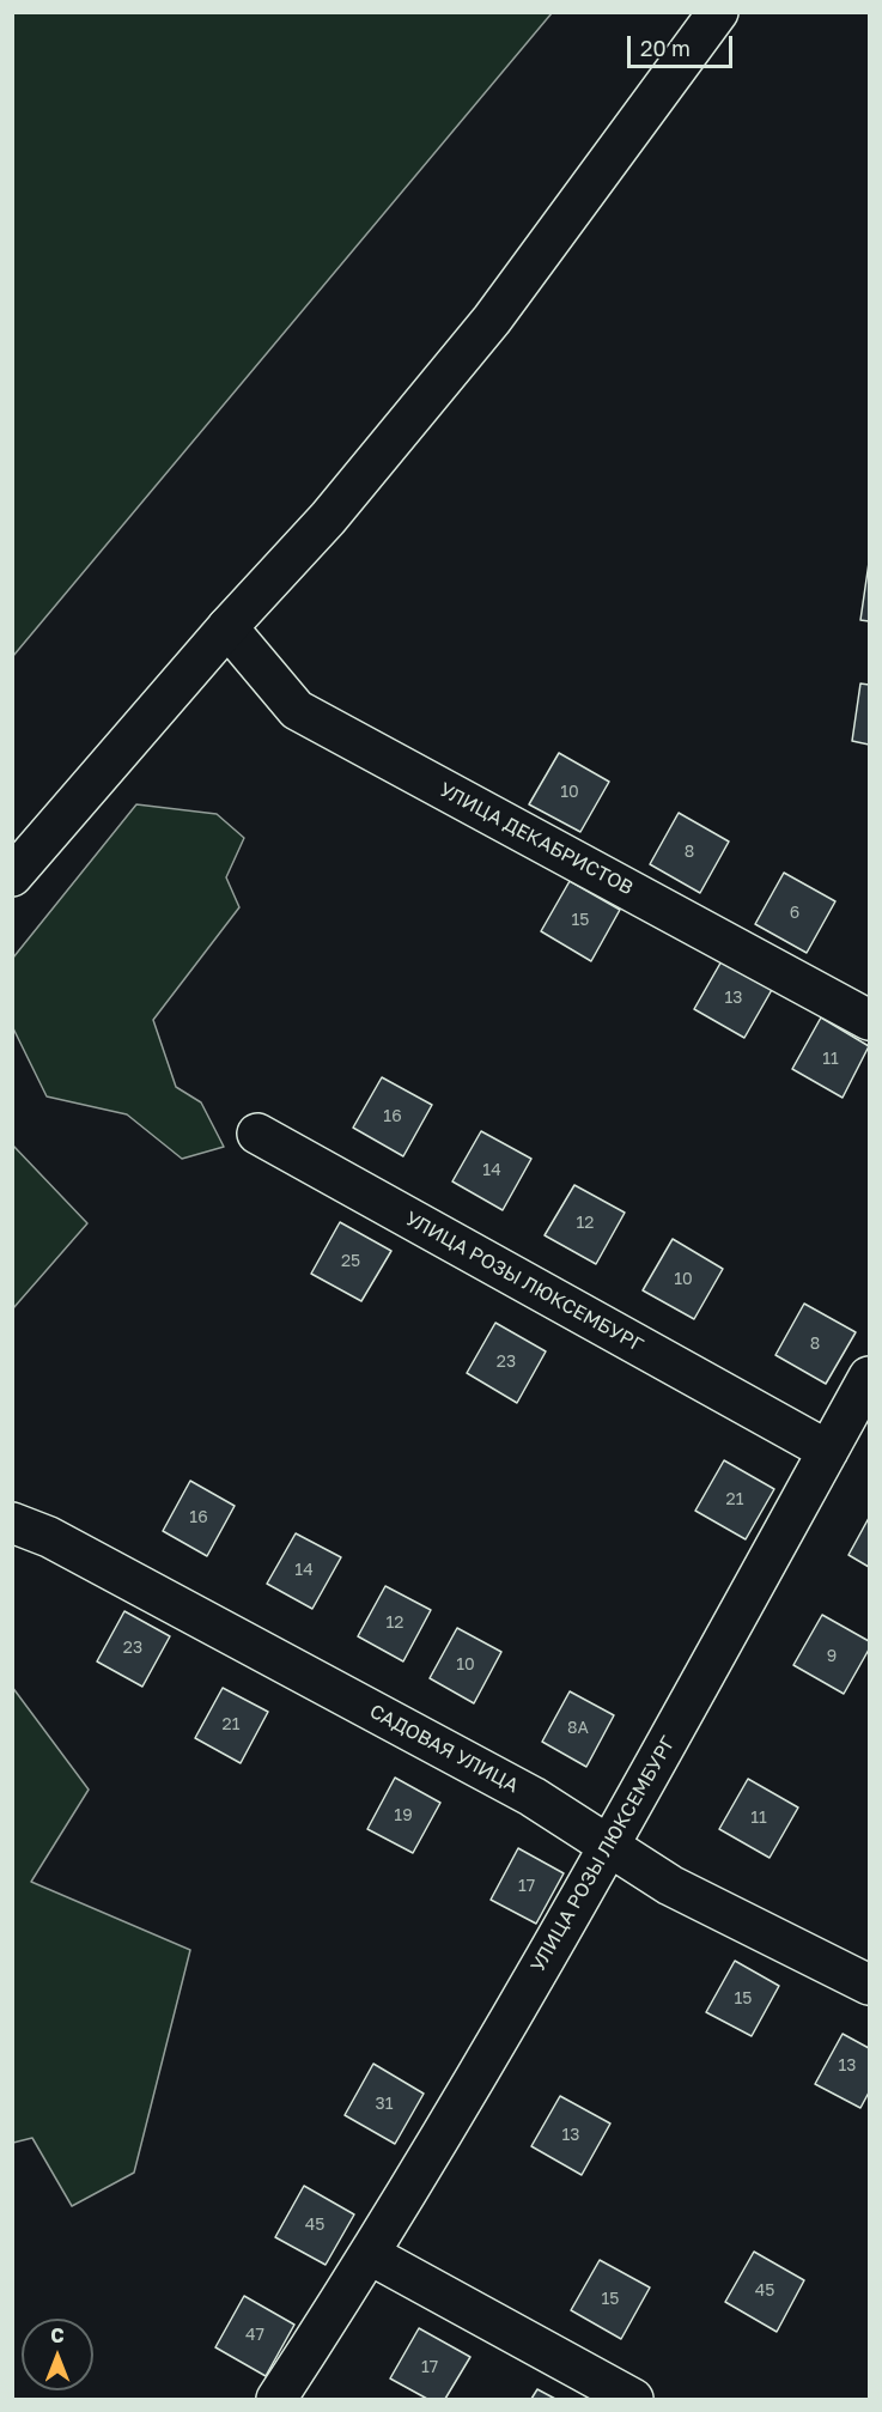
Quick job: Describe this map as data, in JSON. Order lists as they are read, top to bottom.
{
  "streets": {
    "main road": ["УЛИЦА ДЕКАБРИСТОВ", "УЛИЦА РОЗЫ ЛЮКСЕМБУРГ", "САДОВАЯ УЛИЦА"]
  },
  "crossings": [
    ["УЛИЦА РОЗЫ ЛЮКСЕМБУРГ", "САДОВАЯ УЛИЦА"]
  ],
  "house_numbers": [
    "10",
    "8",
    "6",
    "15",
    "13",
    "11",
    "16",
    "14",
    "12",
    "25",
    "10",
    "8",
    "23",
    "21",
    "16",
    "14",
    "12",
    "23",
    "9",
    "10",
    "21",
    "8А",
    "19",
    "11",
    "17",
    "15",
    "13",
    "31",
    "13",
    "45",
    "45",
    "15",
    "47",
    "17"
  ],
  "scale_bar": "20 m",
  "north": "top"
}
